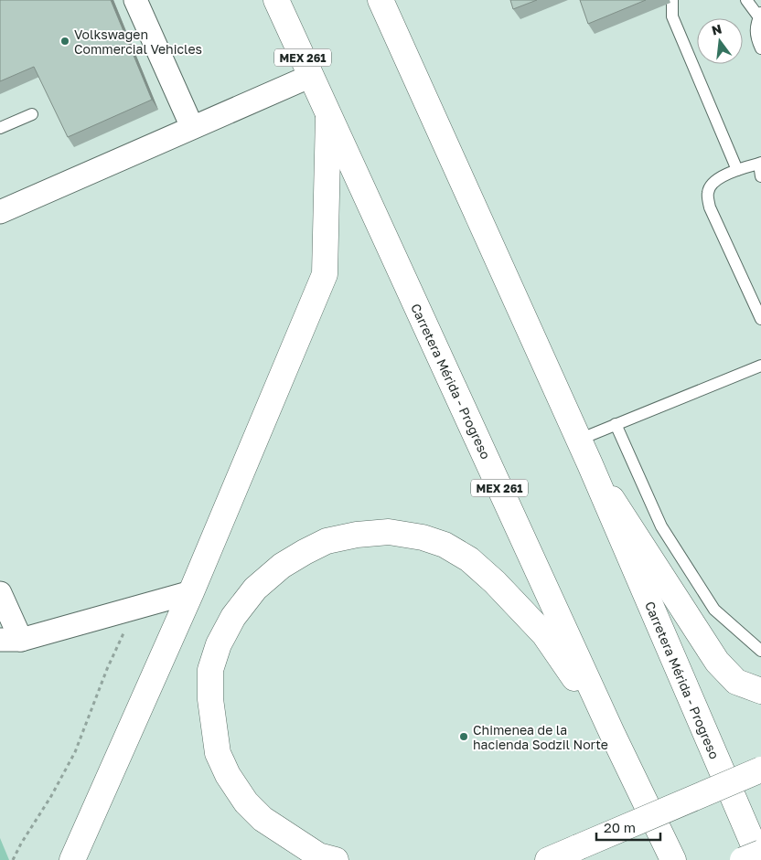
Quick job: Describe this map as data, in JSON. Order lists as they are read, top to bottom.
{
  "streets": {
    "main road": ["MEX 261", "Carretera Mérida - Progreso"]
  },
  "places": ["Volkswagen Commercial Vehicles", "Chimenea de la hacienda Sodzil Norte"],
  "scale_bar": "20 m",
  "north": "top"
}
